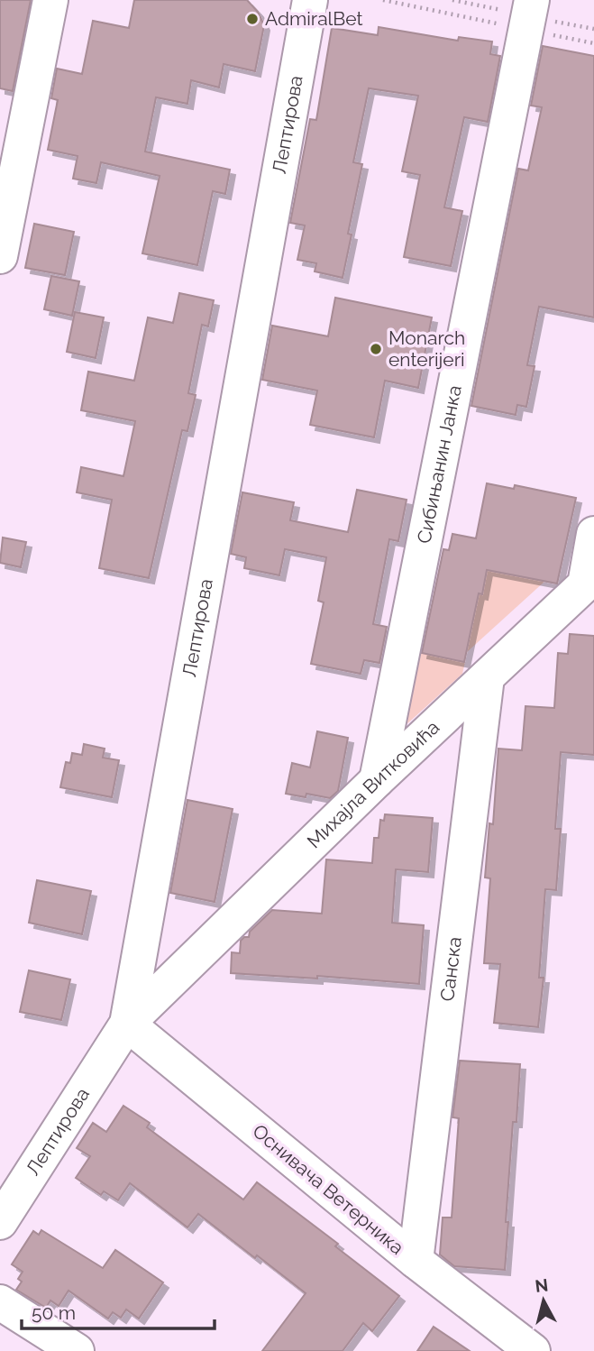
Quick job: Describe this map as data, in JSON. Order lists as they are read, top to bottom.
{
  "streets": {
    "street": [
      "Лептирова",
      "Сибињанин Јанка",
      "Михајла Витковића",
      "Санска",
      "Оснивача Ветерника"
    ]
  },
  "crossings": [
    ["Лептирова", "Михајла Витковића"],
    ["Лептирова", "Оснивача Ветерника"],
    ["Сибињанин Јанка", "Михајла Витковића"],
    ["Михајла Витковића", "Санска"],
    ["Михајла Витковића", "Оснивача Ветерника"],
    ["Санска", "Оснивача Ветерника"]
  ],
  "places": ["AdmiralBet", "Monarch enterijeri"],
  "scale_bar": "50 m",
  "north": "top"
}
